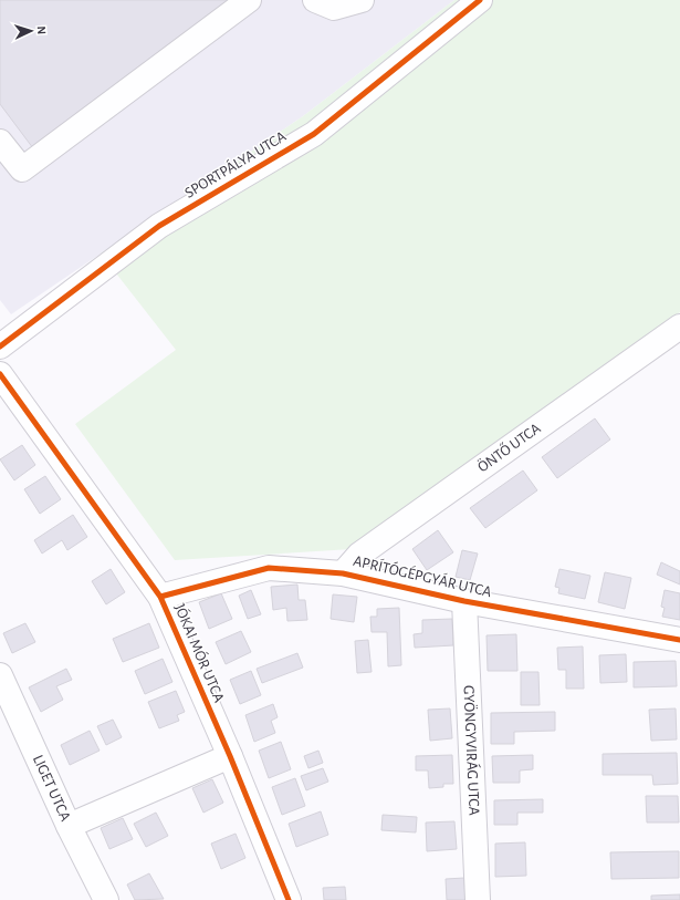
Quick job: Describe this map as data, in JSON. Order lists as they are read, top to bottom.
{
  "streets": {
    "street": [
      "SPORTPÁLYA UTCA",
      "ÖNTŐ UTCA",
      "APRÍTÓGÉPGYÁR UTCA",
      "JÓKAI MÓR UTCA",
      "GYÖNGYVIRÁG UTCA",
      "LIGET UTCA"
    ]
  },
  "crossings": [
    ["ÖNTŐ UTCA", "APRÍTÓGÉPGYÁR UTCA"],
    ["APRÍTÓGÉPGYÁR UTCA", "JÓKAI MÓR UTCA"],
    ["APRÍTÓGÉPGYÁR UTCA", "GYÖNGYVIRÁG UTCA"]
  ],
  "north": "right"
}
